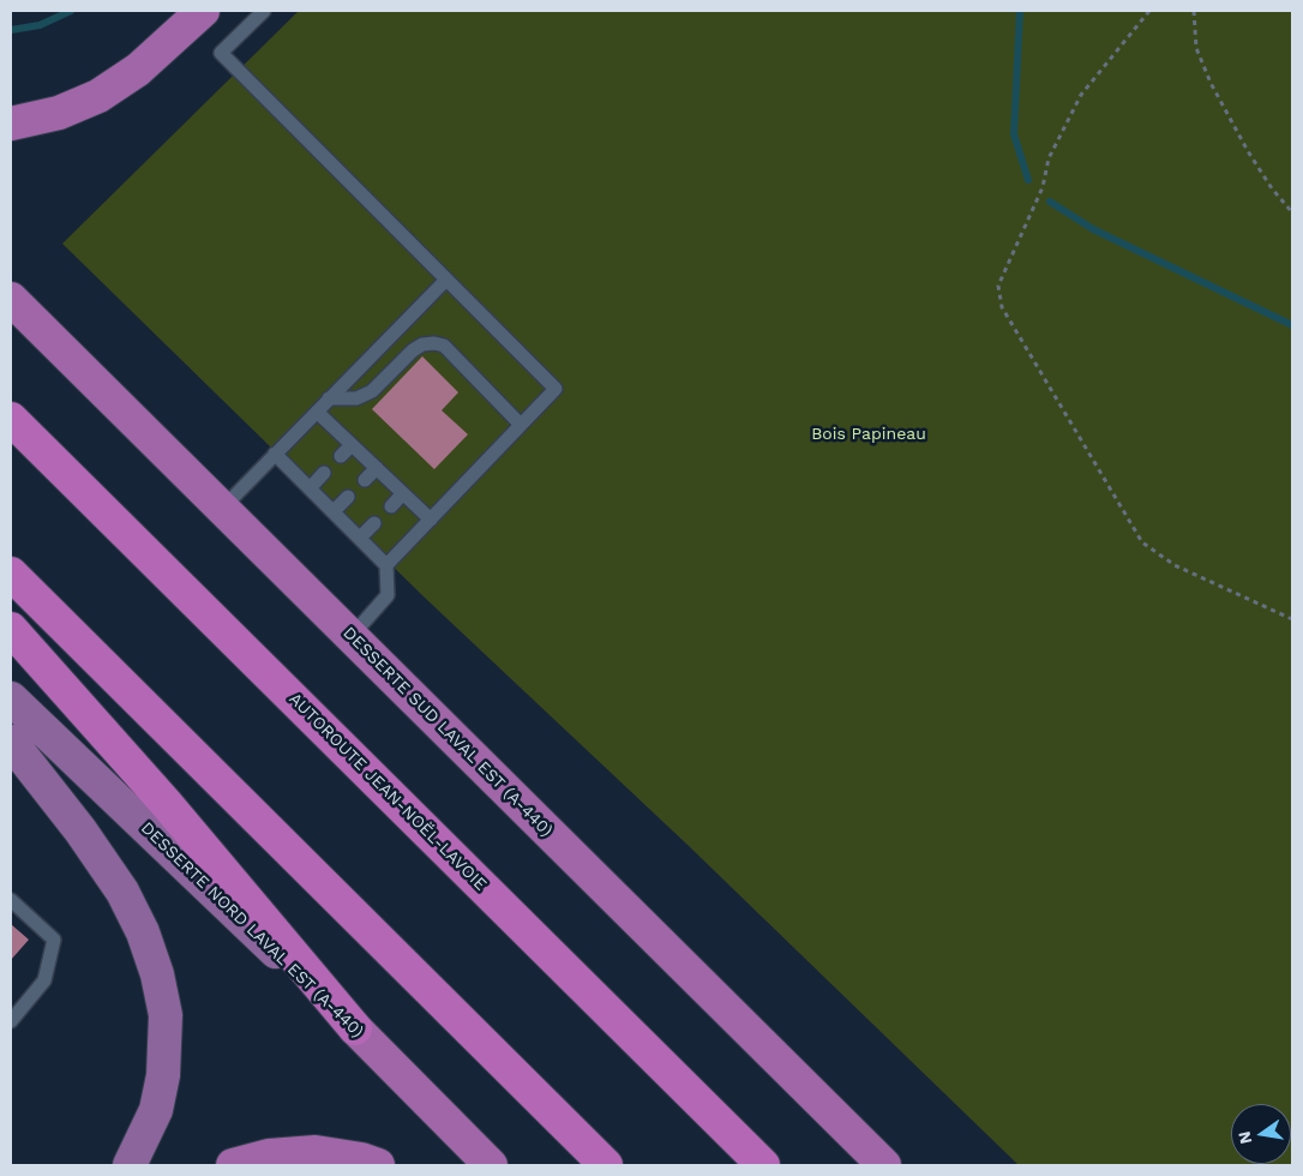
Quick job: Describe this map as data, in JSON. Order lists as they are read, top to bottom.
{
  "streets": {
    "highway": ["DESSERTE SUD LAVAL EST (A-440)", "AUTOROUTE JEAN-NOËL-LAVOIE", "DESSERTE NORD LAVAL EST (A-440)"]
  },
  "parks": ["Bois Papineau"],
  "north": "left"
}
